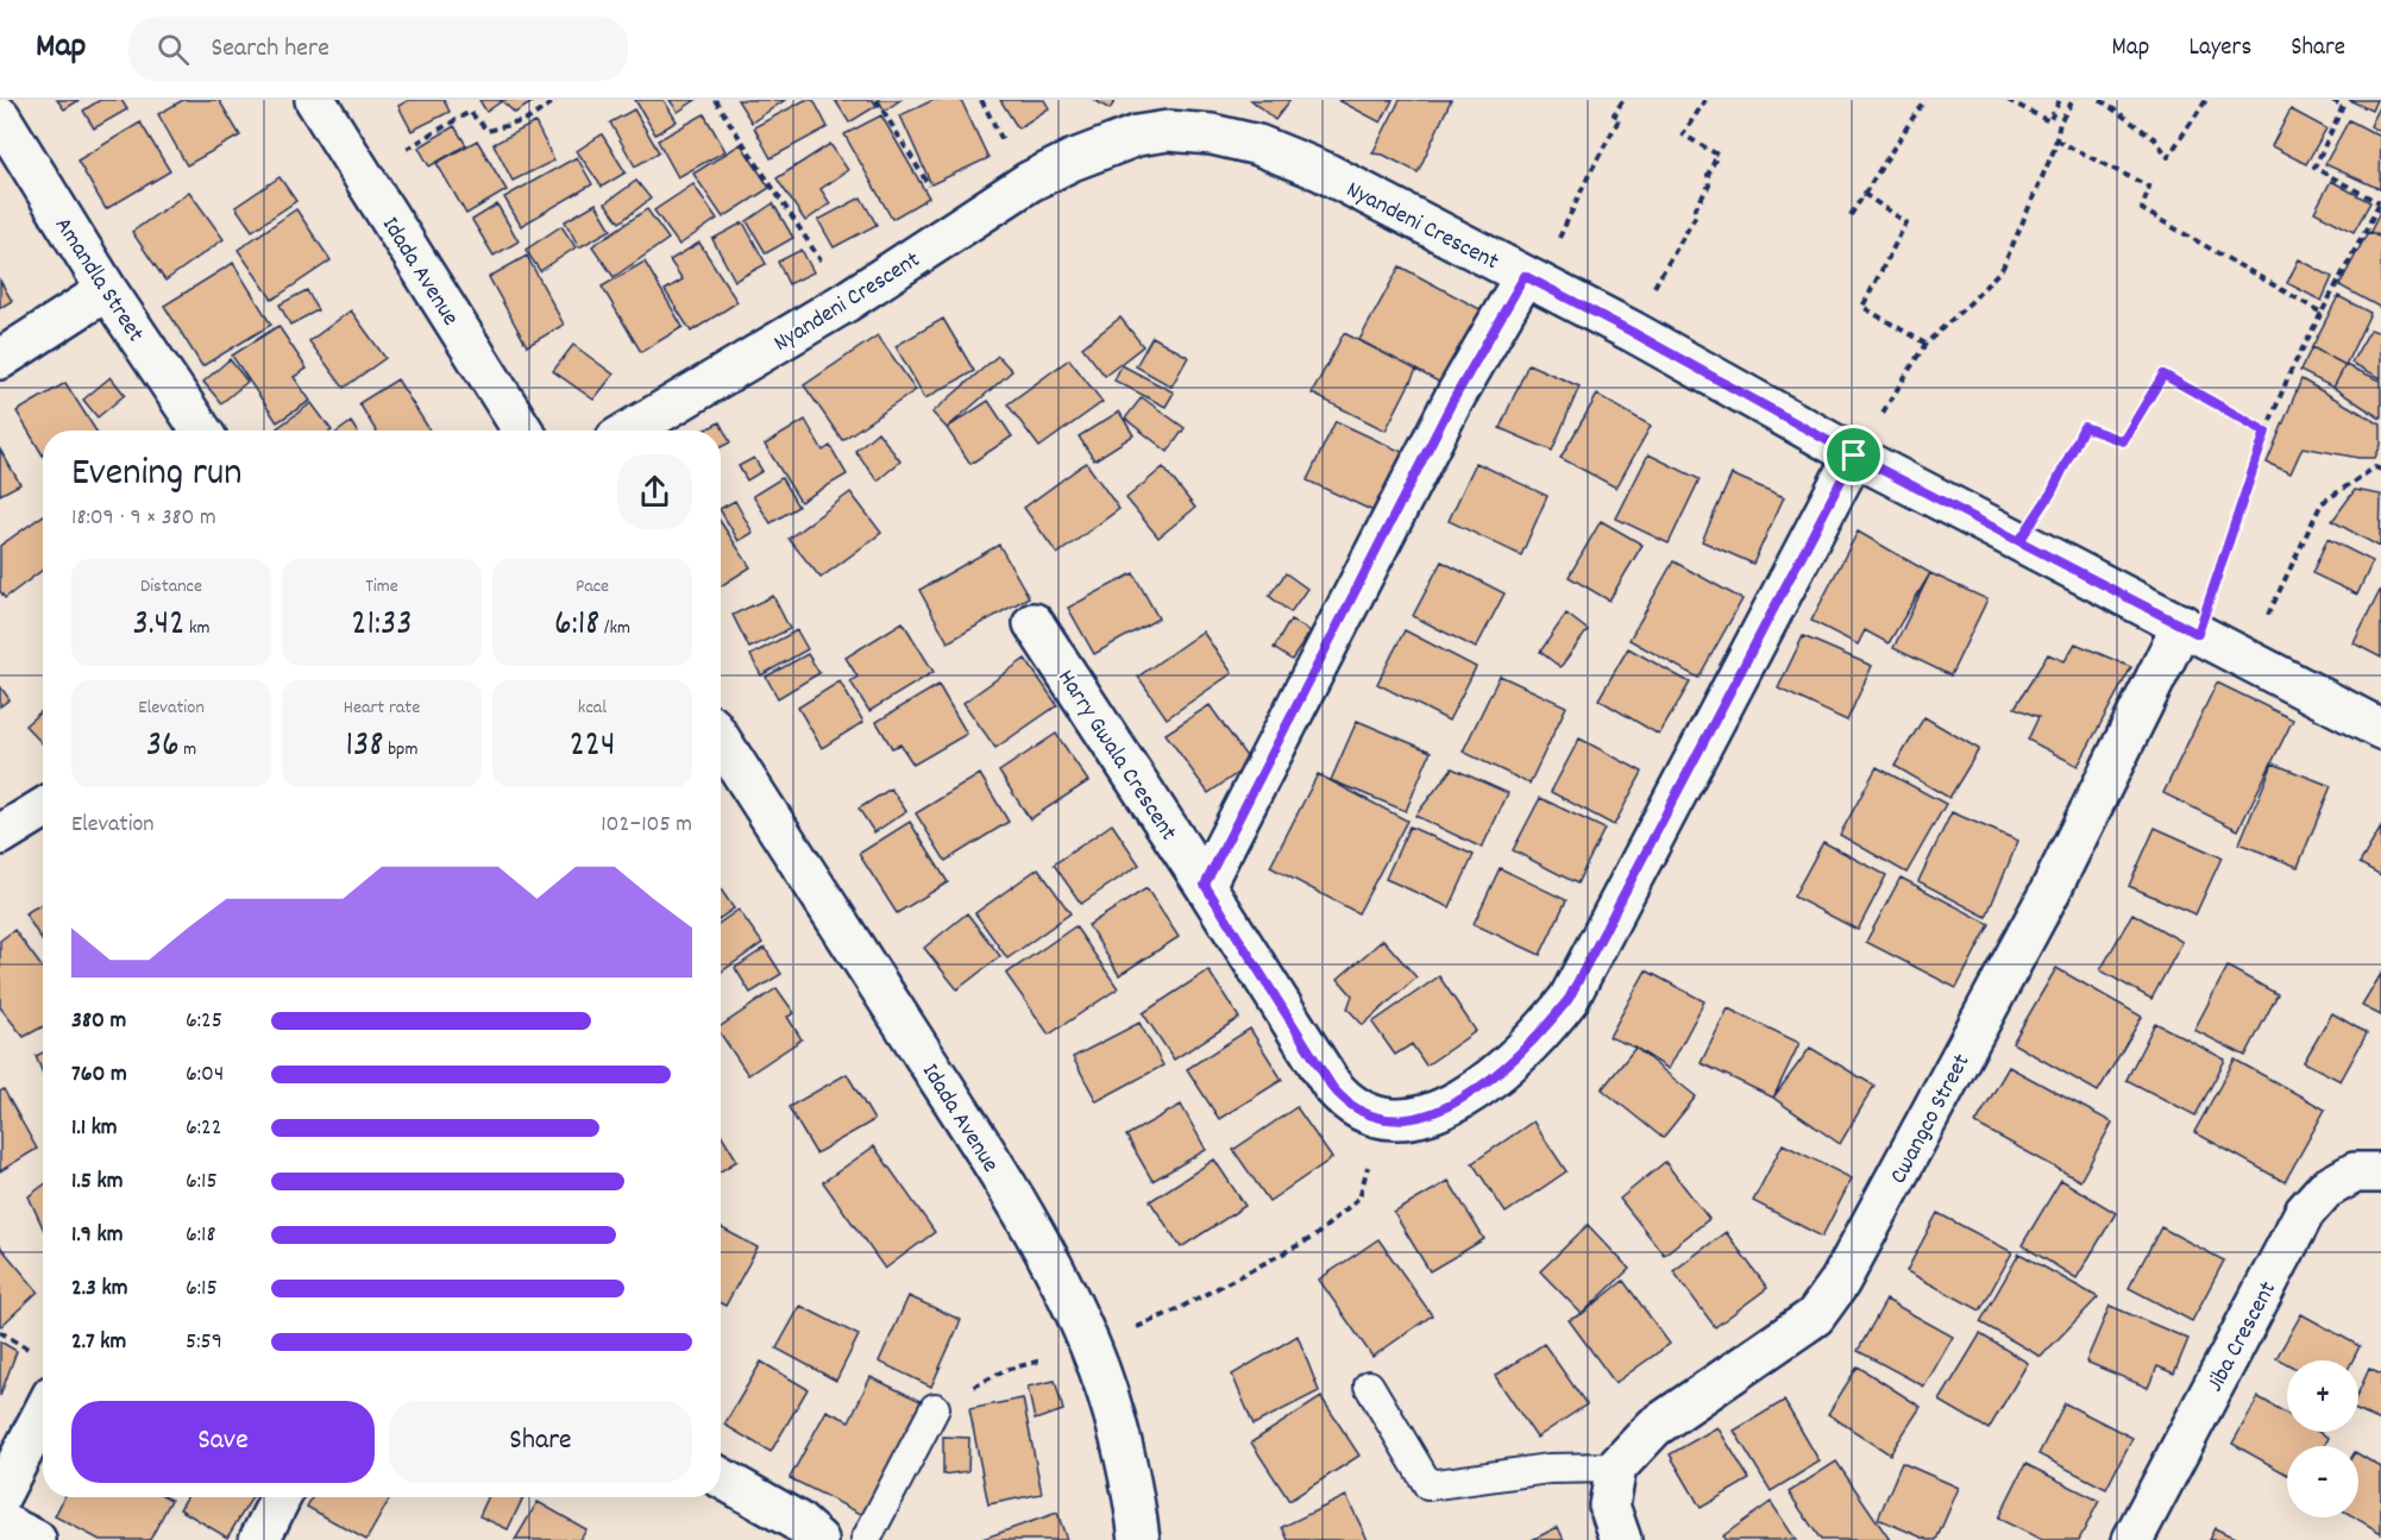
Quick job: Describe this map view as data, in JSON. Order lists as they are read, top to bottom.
{
  "streets": {
    "street": [
      "Nyandeni Crescent",
      "Idada Avenue",
      "Amandla Street",
      "Harry Gwala Crescent",
      "Cwangco Street",
      "Jiba Crescent"
    ]
  },
  "crossings": [
    ["Nyandeni Crescent", "Harry Gwala Crescent"],
    ["Nyandeni Crescent", "Cwangco Street"]
  ],
  "page": {
    "header": "Map",
    "search": "Search here",
    "nav": ["Map", "Layers", "Share"],
    "heading": ["Evening run", "18:09 · 9 × 380 m"],
    "stats": [
      ["Distance", "3.42 km"],
      ["Time", "21:33"],
      ["Pace", "6:18 /km"],
      ["Elevation", "36 m"],
      ["Heart rate", "138 bpm"],
      ["kcal", "224"]
    ],
    "chart": ["Elevation", "102–105 m"],
    "list": [
      {
        "name": "380 m",
        "note": "6:25"
      },
      {
        "name": "760 m",
        "note": "6:04"
      },
      {
        "name": "1.1 km",
        "note": "6:22"
      },
      {
        "name": "1.5 km",
        "note": "6:15"
      },
      {
        "name": "1.9 km",
        "note": "6:18"
      },
      {
        "name": "2.3 km",
        "note": "6:15"
      },
      {
        "name": "2.7 km",
        "note": "5:59"
      }
    ],
    "map_buttons": ["+", "−"],
    "buttons": ["Save", "Share"]
  }
}
